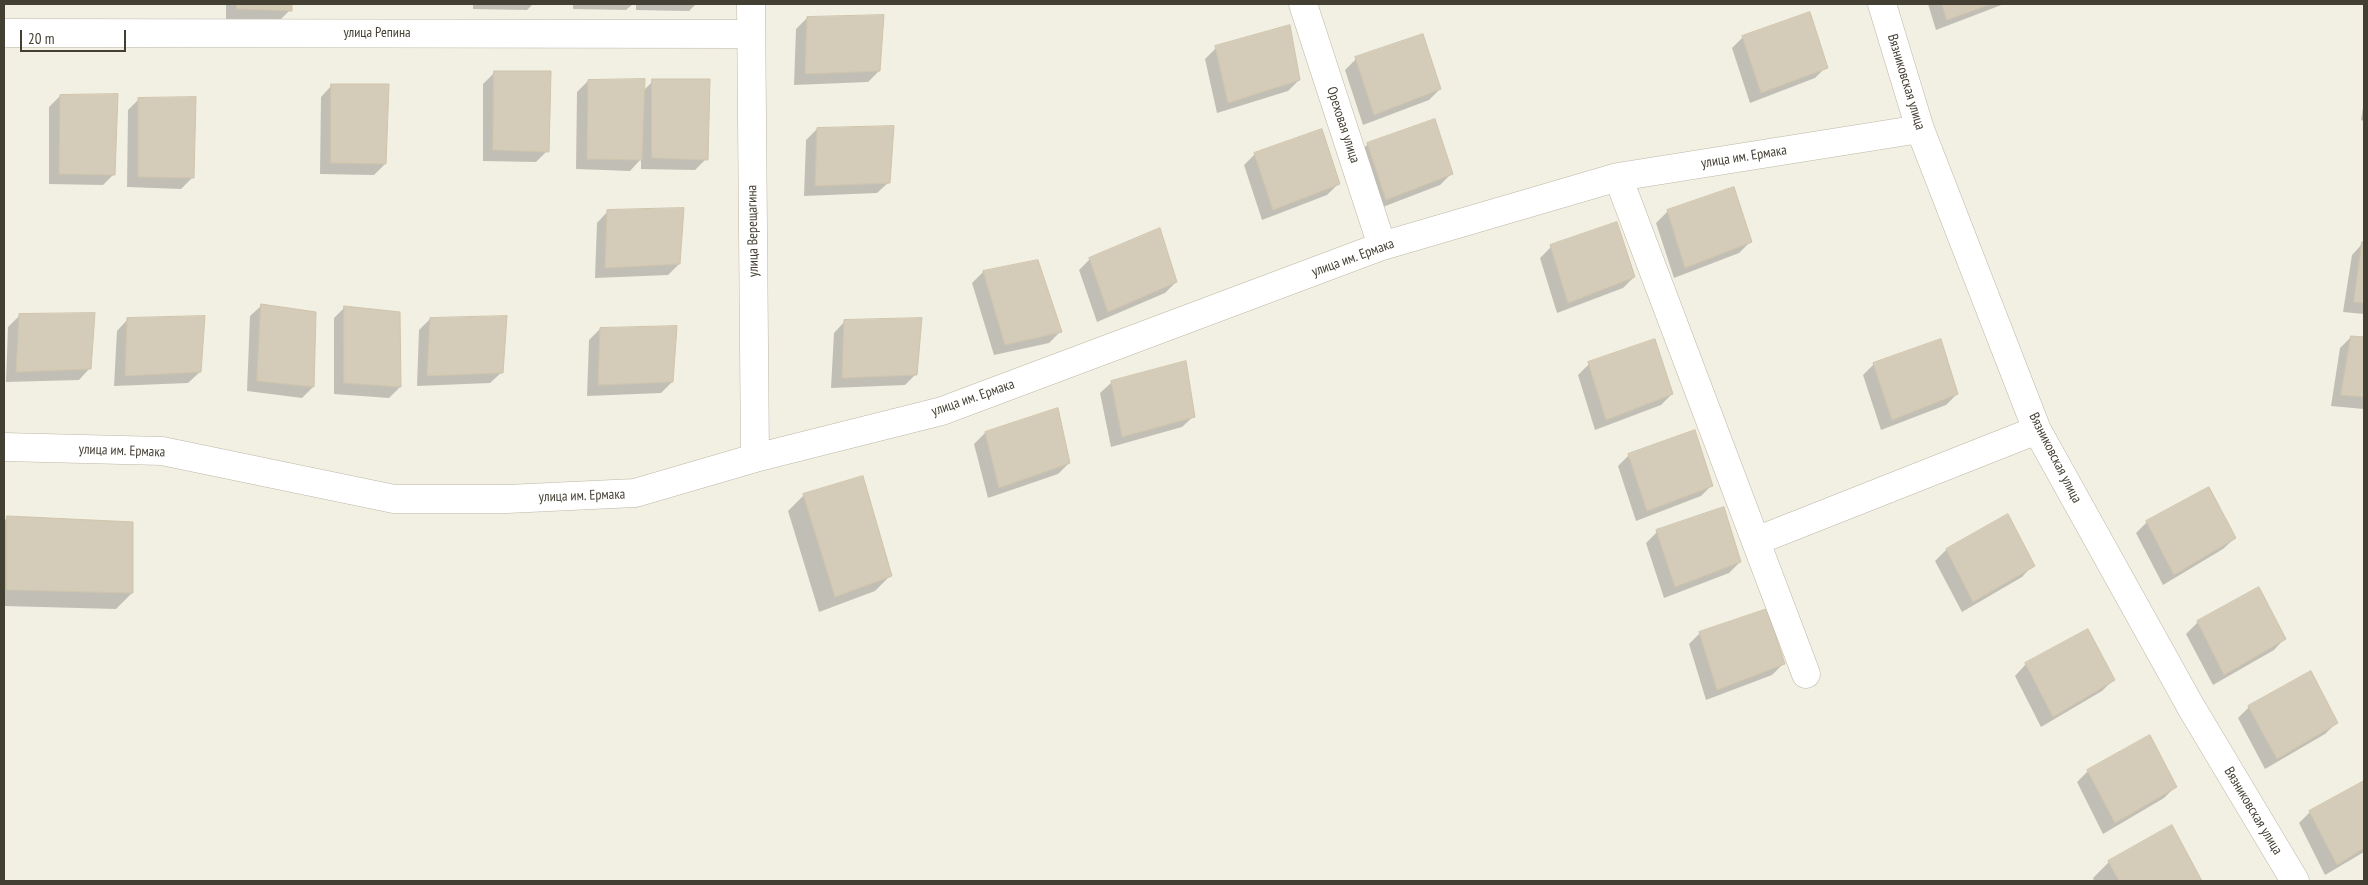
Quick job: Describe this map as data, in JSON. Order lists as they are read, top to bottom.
{
  "streets": {
    "street": [
      "улица Репина",
      "Вязниковская улица",
      "Ореховая улица",
      "улица им. Ермака",
      "улица Верещагина"
    ]
  },
  "crossings": [
    ["улица Репина", "улица Верещагина"],
    ["Вязниковская улица", "улица им. Ермака"],
    ["Ореховая улица", "улица им. Ермака"],
    ["улица им. Ермака", "улица Верещагина"]
  ],
  "scale_bar": "20 m"
}
